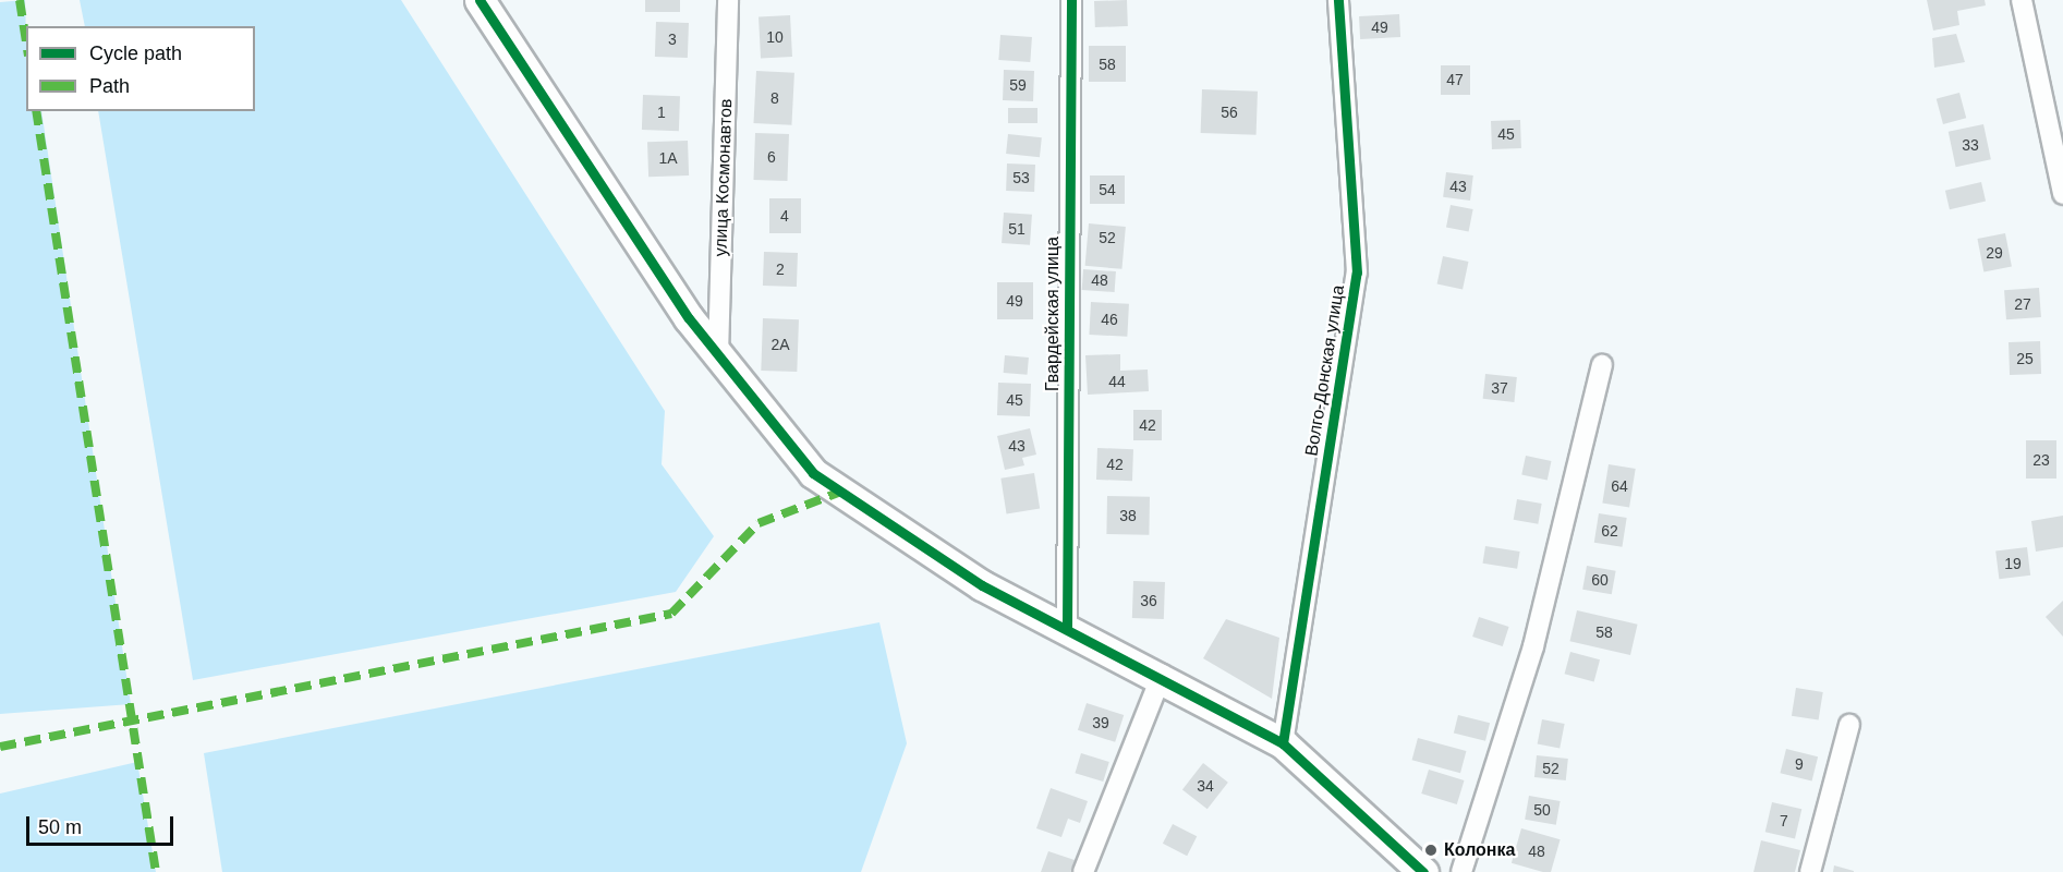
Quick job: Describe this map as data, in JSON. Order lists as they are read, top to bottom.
{
  "streets": {
    "street": ["улица Космонавтов", "Гвардейская улица", "Волго-Донская улица"]
  },
  "places": ["Колонка"],
  "house_numbers": [
    "49",
    "10",
    "3",
    "58",
    "47",
    "59",
    "8",
    "1",
    "56",
    "45",
    "33",
    "6",
    "1А",
    "53",
    "43",
    "54",
    "4",
    "51",
    "52",
    "29",
    "2",
    "48",
    "49",
    "27",
    "46",
    "2А",
    "25",
    "44",
    "37",
    "45",
    "42",
    "43",
    "23",
    "42",
    "64",
    "38",
    "62",
    "19",
    "60",
    "36",
    "58",
    "39",
    "9",
    "52",
    "34",
    "50",
    "7",
    "48"
  ],
  "legend": ["Cycle path", "Path"],
  "scale_bar": "50 m"
}
